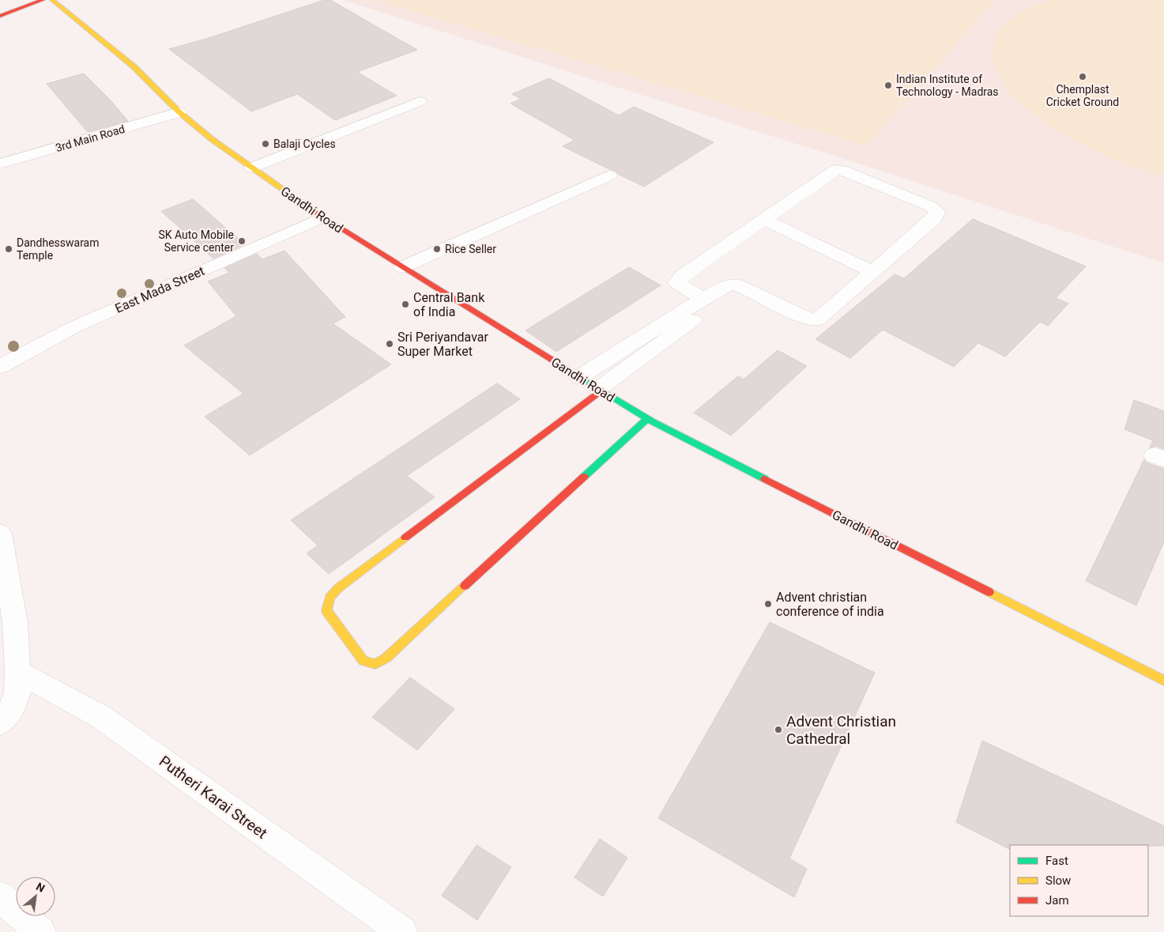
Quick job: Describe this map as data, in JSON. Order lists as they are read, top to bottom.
{
  "streets": {
    "street": [
      "3rd Main Road",
      "Gandhi Road",
      "East Mada Street",
      "Putheri Karai Street"
    ]
  },
  "crossings": [
    ["3rd Main Road", "Gandhi Road"],
    ["Gandhi Road", "East Mada Street"]
  ],
  "places": [
    "Chemplast Cricket Ground",
    "Indian Institute of Technology - Madras",
    "Balaji Cycles",
    "SK Auto Mobile Service center",
    "Dandhesswaram Temple",
    "Rice Seller",
    "Central Bank of India",
    "Sri Periyandavar Super Market",
    "Advent christian conference of india",
    "Advent Christian Cathedral"
  ],
  "legend": ["Fast", "Slow", "Jam"],
  "north": "top right"
}
